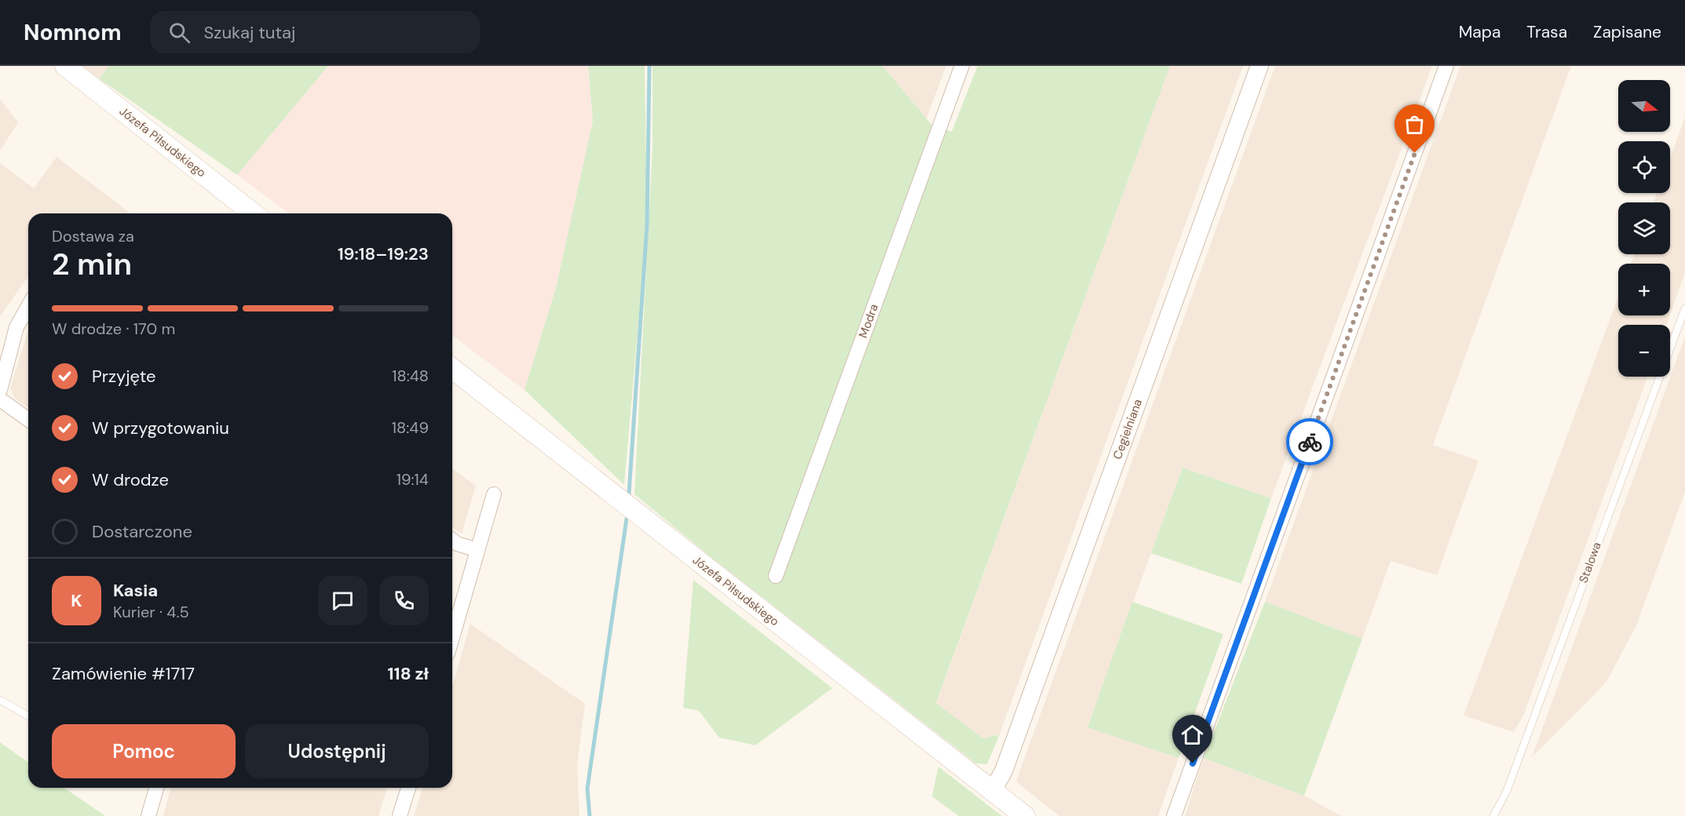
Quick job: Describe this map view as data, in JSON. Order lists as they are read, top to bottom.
{
  "streets": {
    "main road": ["Józefa Piłsudskiego"],
    "street": ["Modra", "Cegielniana"],
    "lane": ["Stalowa"]
  },
  "crossings": [
    ["Józefa Piłsudskiego", "Cegielniana"]
  ],
  "north": "right",
  "page": {
    "header": "Nomnom",
    "search": "Szukaj tutaj",
    "nav": ["Mapa", "Trasa", "Zapisane"],
    "map_buttons": ["+", "−"],
    "heading": ["2 min", "Dostawa za", "19:18–19:23"],
    "panel": [
      "Kasia",
      "Kurier · 4.5",
      "Zamówienie #1717",
      "118 zł"
    ],
    "bar": "W drodze · 170 m",
    "list": [
      ["Przyjęte", "18:48"],
      ["W przygotowaniu", "18:49"],
      ["W drodze", "19:14"],
      "Dostarczone"
    ],
    "round": "K",
    "buttons": ["Pomoc", "Udostępnij"]
  }
}
